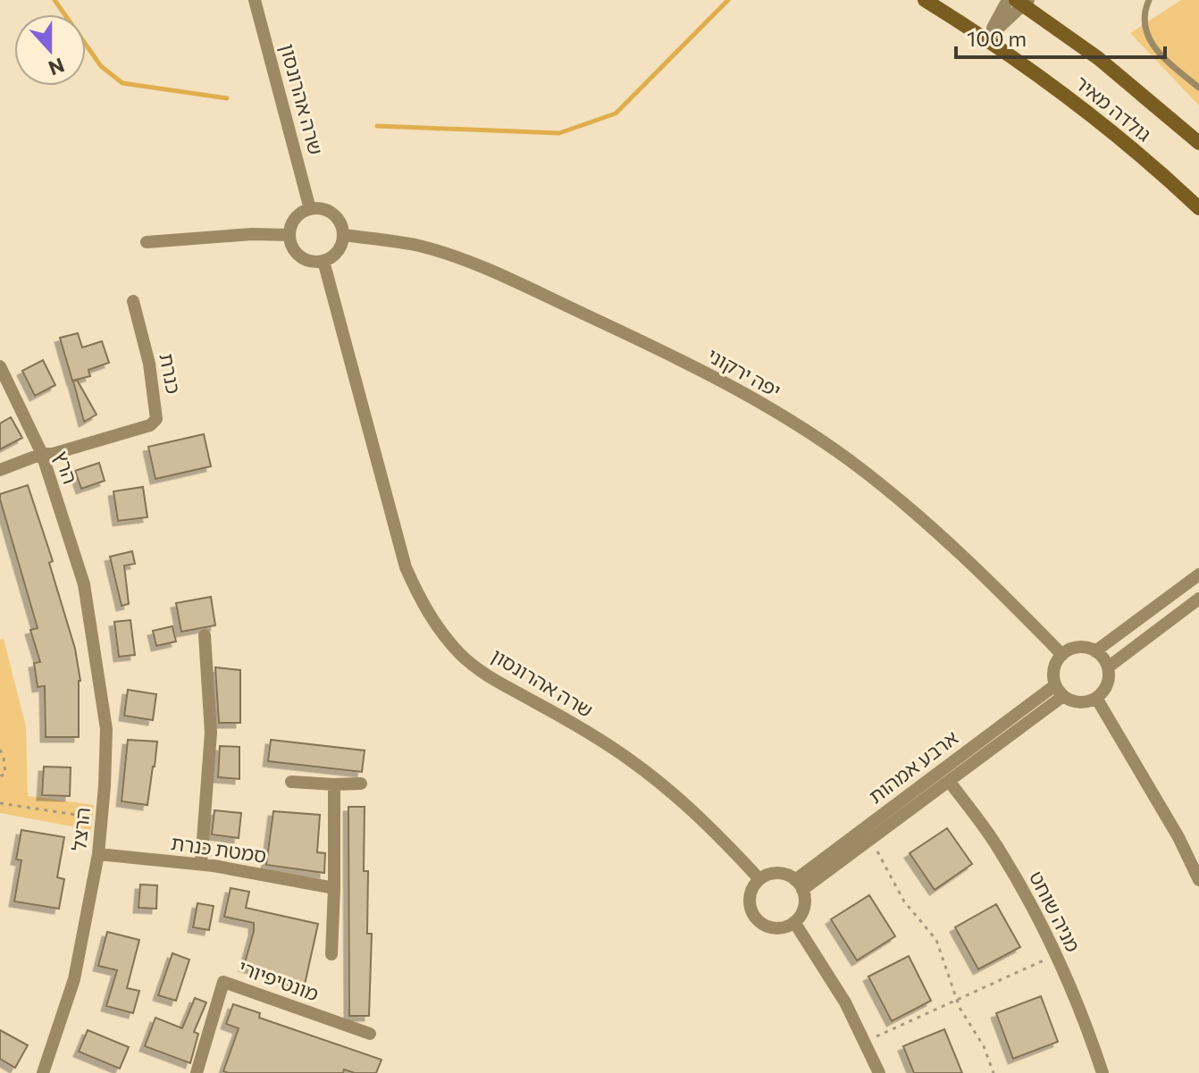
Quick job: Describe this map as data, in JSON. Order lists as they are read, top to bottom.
{
  "streets": {
    "main road": ["גולדה מאיר"],
    "street": [
      "שרה אהרונסון",
      "יפה ירקוני",
      "כנרת",
      "הרץ",
      "ארבע אמהות",
      "הרצל",
      "סמטת כנרת",
      "מניה שוחט",
      "מונטיפיורי"
    ]
  },
  "crossings": [
    ["שרה אהרונסון", "יפה ירקוני"],
    ["שרה אהרונסון", "ארבע אמהות"],
    ["יפה ירקוני", "ארבע אמהות"],
    ["כנרת", "הרץ"],
    ["הרץ", "הרצל"],
    ["ארבע אמהות", "מניה שוחט"],
    ["הרצל", "סמטת כנרת"]
  ],
  "scale_bar": "100 m",
  "north": "bottom"
}
